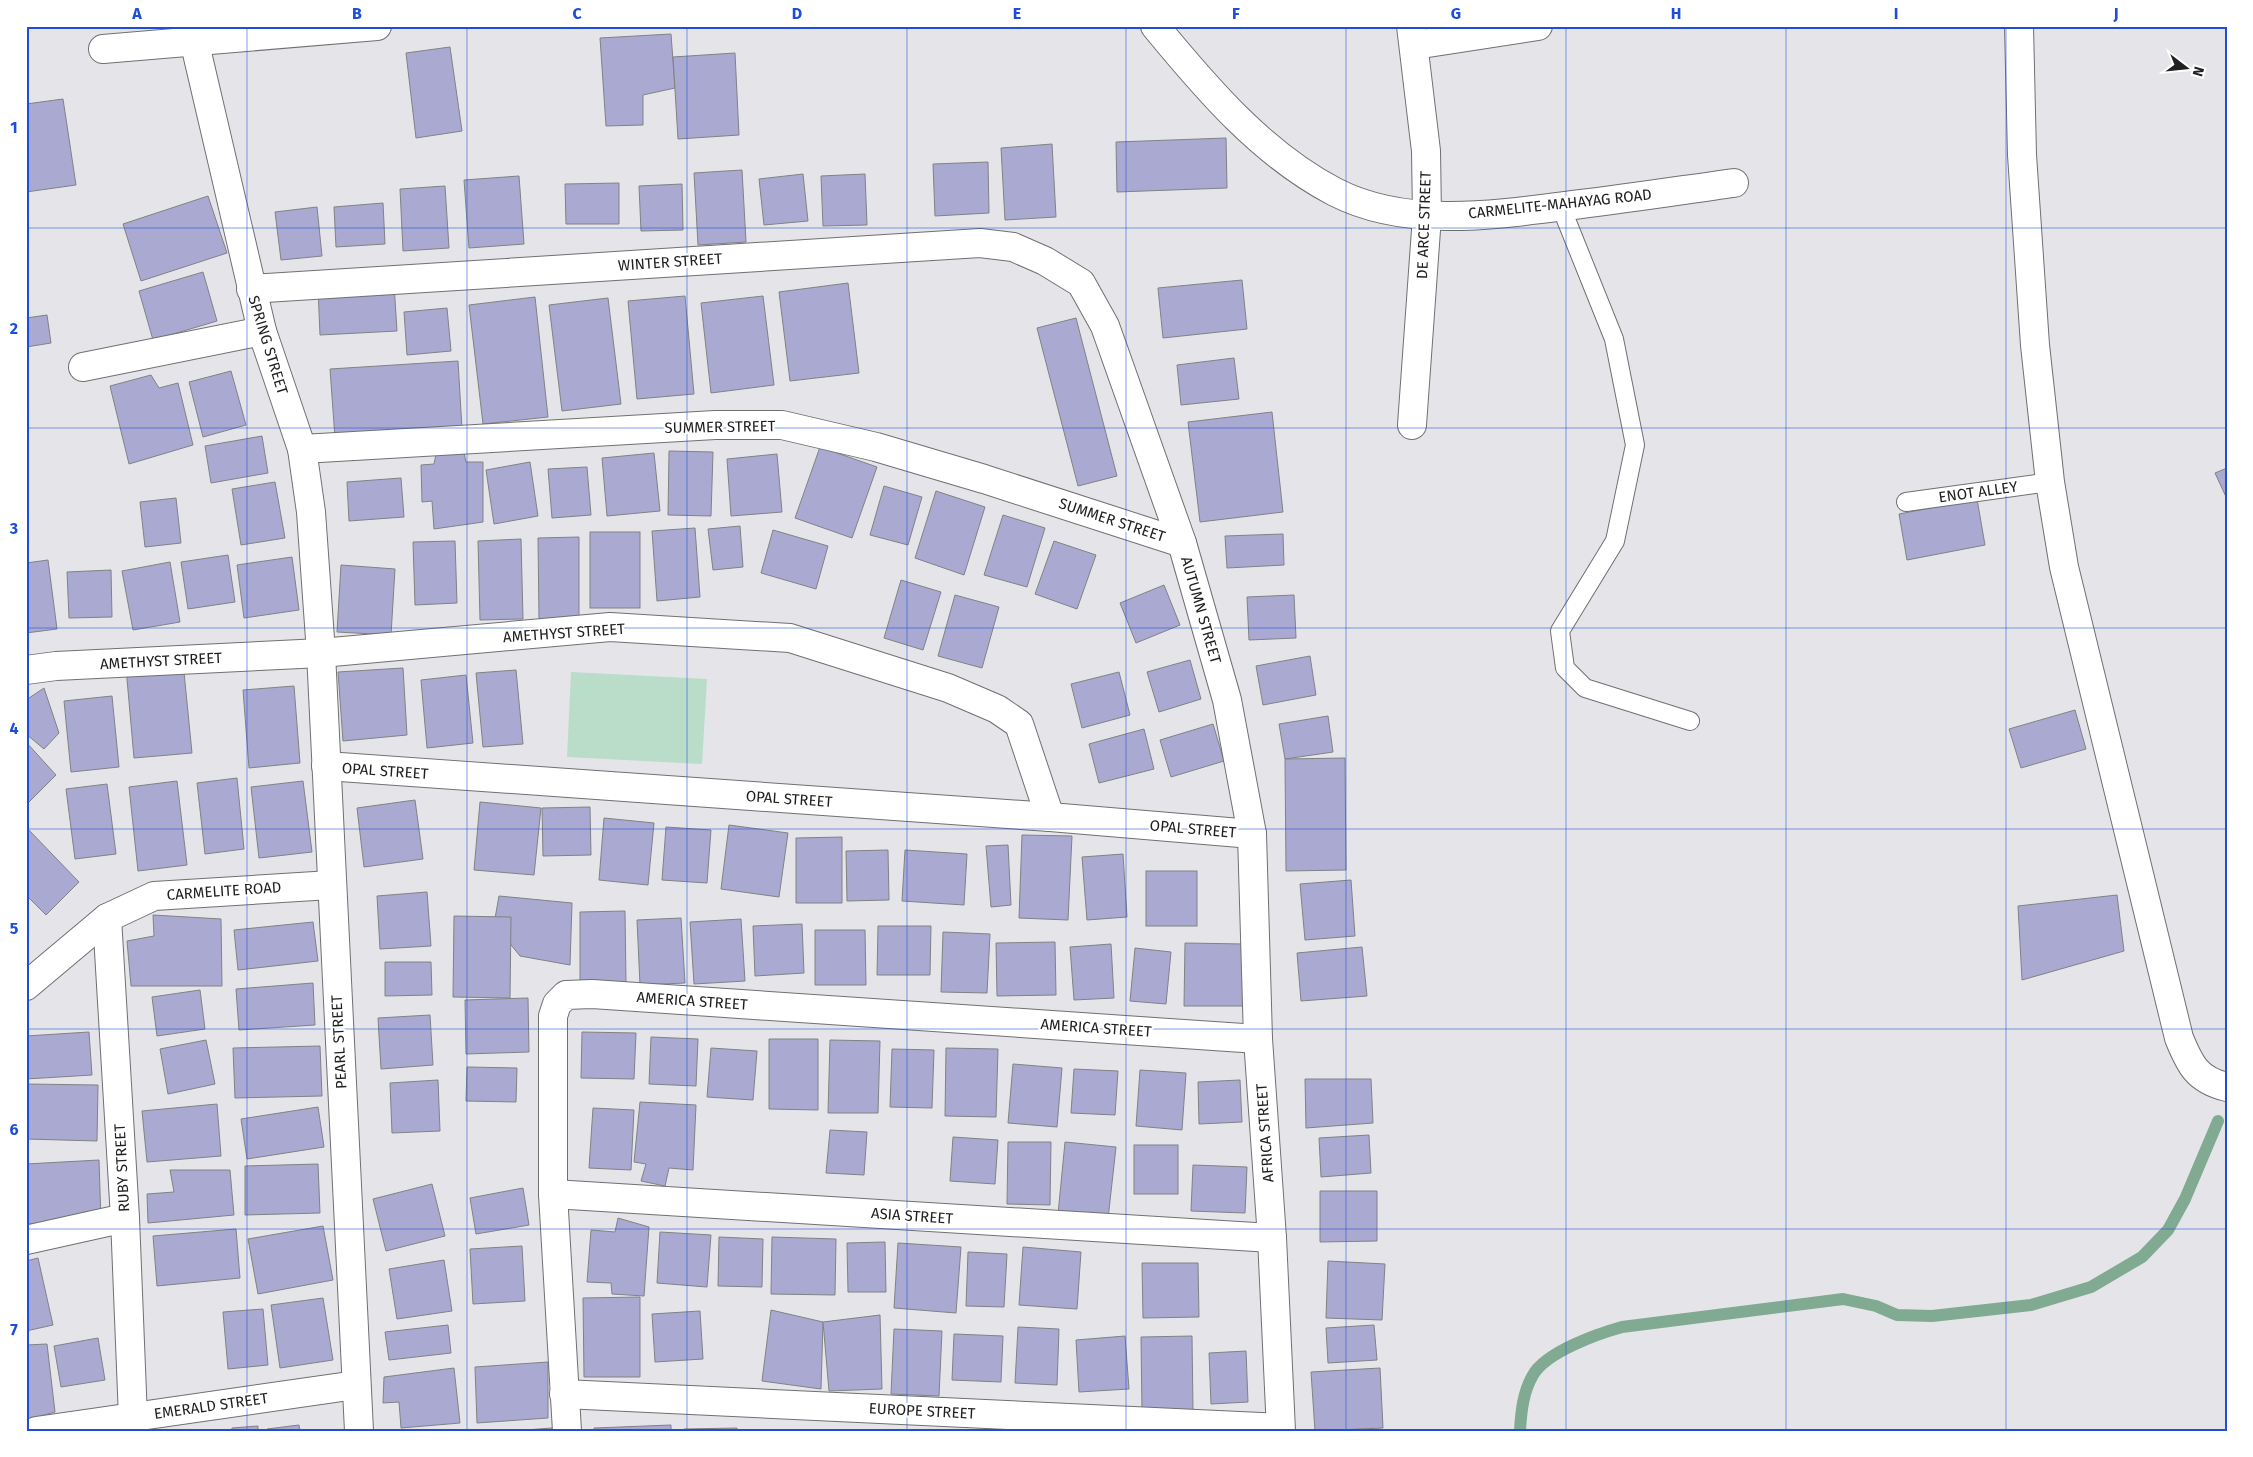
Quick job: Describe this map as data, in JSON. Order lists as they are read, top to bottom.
{
  "streets": {
    "street": [
      "CARMELITE-MAHAYAG ROAD",
      "DE ARCE STREET",
      "WINTER STREET",
      "SPRING STREET",
      "SUMMER STREET",
      "AUTUMN STREET",
      "AMETHYST STREET",
      "OPAL STREET",
      "CARMELITE ROAD",
      "AMERICA STREET",
      "PEARL STREET",
      "AFRICA STREET",
      "RUBY STREET",
      "ASIA STREET",
      "EMERALD STREET",
      "EUROPE STREET"
    ],
    "lane": ["ENOT ALLEY"]
  },
  "crossings": [
    ["CARMELITE-MAHAYAG ROAD", "DE ARCE STREET"],
    ["WINTER STREET", "SPRING STREET"],
    ["WINTER STREET", "AUTUMN STREET"],
    ["SPRING STREET", "SUMMER STREET"],
    ["SPRING STREET", "AMETHYST STREET"],
    ["SPRING STREET", "PEARL STREET"],
    ["SUMMER STREET", "AUTUMN STREET"],
    ["AUTUMN STREET", "OPAL STREET"],
    ["AUTUMN STREET", "AFRICA STREET"],
    ["AMETHYST STREET", "OPAL STREET"],
    ["AMETHYST STREET", "PEARL STREET"],
    ["OPAL STREET", "PEARL STREET"],
    ["OPAL STREET", "AFRICA STREET"],
    ["CARMELITE ROAD", "PEARL STREET"],
    ["CARMELITE ROAD", "RUBY STREET"],
    ["AMERICA STREET", "AFRICA STREET"],
    ["AMERICA STREET", "ASIA STREET"],
    ["AMERICA STREET", "EUROPE STREET"],
    ["PEARL STREET", "EMERALD STREET"],
    ["AFRICA STREET", "ASIA STREET"],
    ["AFRICA STREET", "EUROPE STREET"],
    ["RUBY STREET", "EMERALD STREET"]
  ],
  "north": "right",
  "grid": {
    "columns": [
      "A",
      "B",
      "C",
      "D",
      "E",
      "F",
      "G",
      "H",
      "I",
      "J"
    ],
    "rows": [
      "1",
      "2",
      "3",
      "4",
      "5",
      "6",
      "7"
    ]
  }
}
